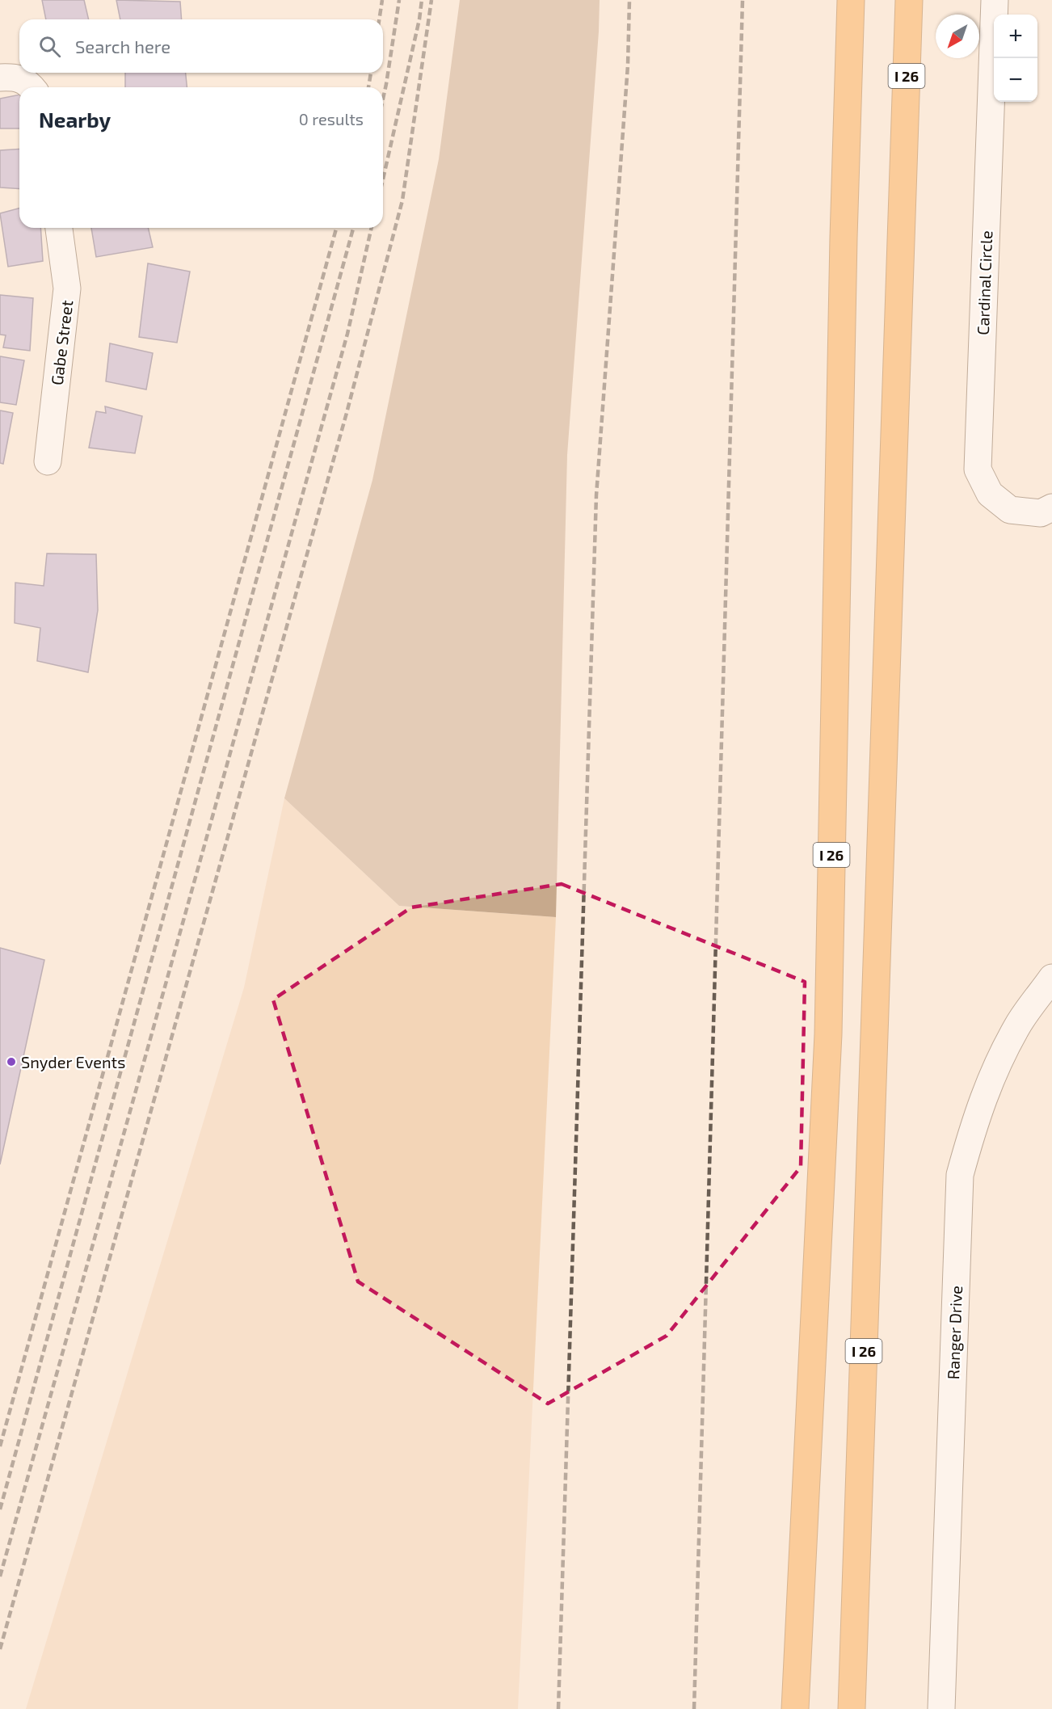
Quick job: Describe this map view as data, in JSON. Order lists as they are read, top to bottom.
{
  "streets": {
    "highway": ["I 26"],
    "street": ["Cardinal Circle", "Gabe Street", "Ranger Drive"]
  },
  "places": ["Snyder Events"],
  "north": "bottom left",
  "page": {
    "map_buttons": ["+", "−"],
    "search": "Search here",
    "heading": ["Nearby", "0 results"]
  }
}
